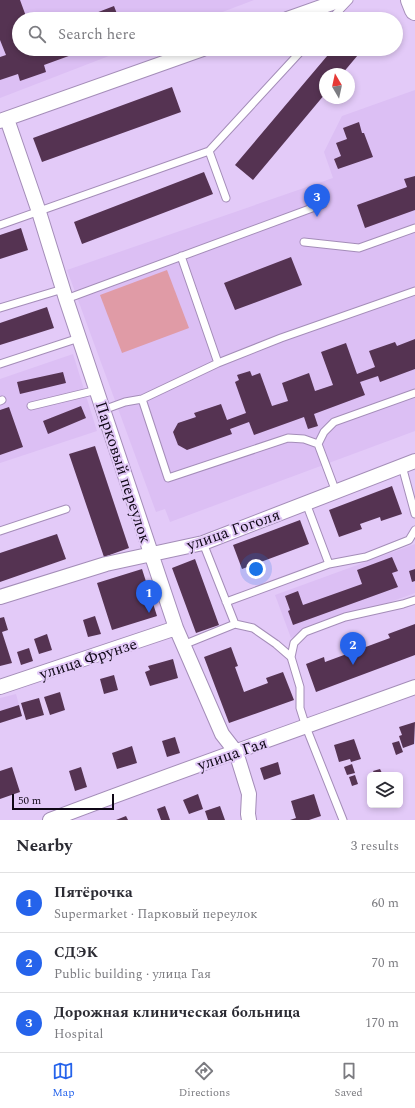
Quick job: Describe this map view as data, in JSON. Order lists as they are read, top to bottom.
{
  "streets": {
    "street": [
      "Парковый переулок",
      "улица Гоголя",
      "улица Фрунзе",
      "улица Гая"
    ]
  },
  "crossings": [
    ["Парковый переулок", "улица Гоголя"],
    ["Парковый переулок", "улица Фрунзе"],
    ["Парковый переулок", "улица Гая"]
  ],
  "scale_bar": "50 m",
  "north": "top",
  "page": {
    "search": "Search here",
    "pins": ["3", "1", "2"],
    "scale": "50 m",
    "heading": ["Nearby", "3 results"],
    "list": [
      {
        "mark": "1",
        "name": "Пятёрочка",
        "note": "Supermarket · Парковый переулок",
        "value": "60 m"
      },
      {
        "mark": "2",
        "name": "СДЭК",
        "note": "Public building · улица Гая",
        "value": "70 m"
      },
      {
        "mark": "3",
        "name": "Дорожная клиническая больница",
        "note": "Hospital",
        "value": "170 m"
      }
    ],
    "nav": ["Map", "Directions", "Saved"]
  }
}
